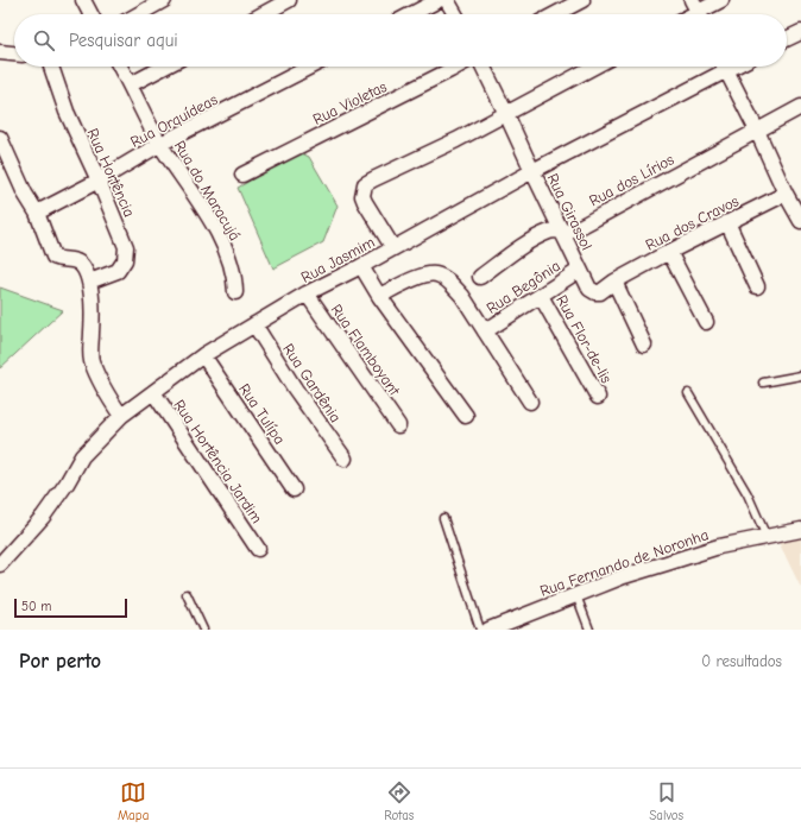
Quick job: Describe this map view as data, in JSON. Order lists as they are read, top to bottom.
{
  "streets": {
    "street": [
      "Rua Violetas",
      "Rua Orquídeas",
      "Rua Hortência",
      "Rua dos Lírios",
      "Rua do Maracujá",
      "Rua Girassol",
      "Rua dos Cravos",
      "Rua Jasmim",
      "Rua Begônia",
      "Rua Flor-de-lis",
      "Rua Flamboyant",
      "Rua Gardênia",
      "Rua Tulípa",
      "Rua Hortência Jardim",
      "Rua Fernando de Noronha"
    ]
  },
  "crossings": [
    ["Rua Orquídeas", "Rua Hortência"],
    ["Rua Orquídeas", "Rua do Maracujá"],
    ["Rua dos Lírios", "Rua Girassol"],
    ["Rua Girassol", "Rua dos Cravos"],
    ["Rua Girassol", "Rua Jasmim"],
    ["Rua Girassol", "Rua Begônia"],
    ["Rua Jasmim", "Rua Flamboyant"],
    ["Rua Jasmim", "Rua Gardênia"],
    ["Rua Jasmim", "Rua Tulípa"],
    ["Rua Jasmim", "Rua Hortência Jardim"],
    ["Rua Begônia", "Rua Flor-de-lis"]
  ],
  "scale_bar": "50 m",
  "page": {
    "search": "Pesquisar aqui",
    "scale": "50 m",
    "heading": ["Por perto", "0 resultados"],
    "nav": ["Mapa", "Rotas", "Salvos"]
  }
}
